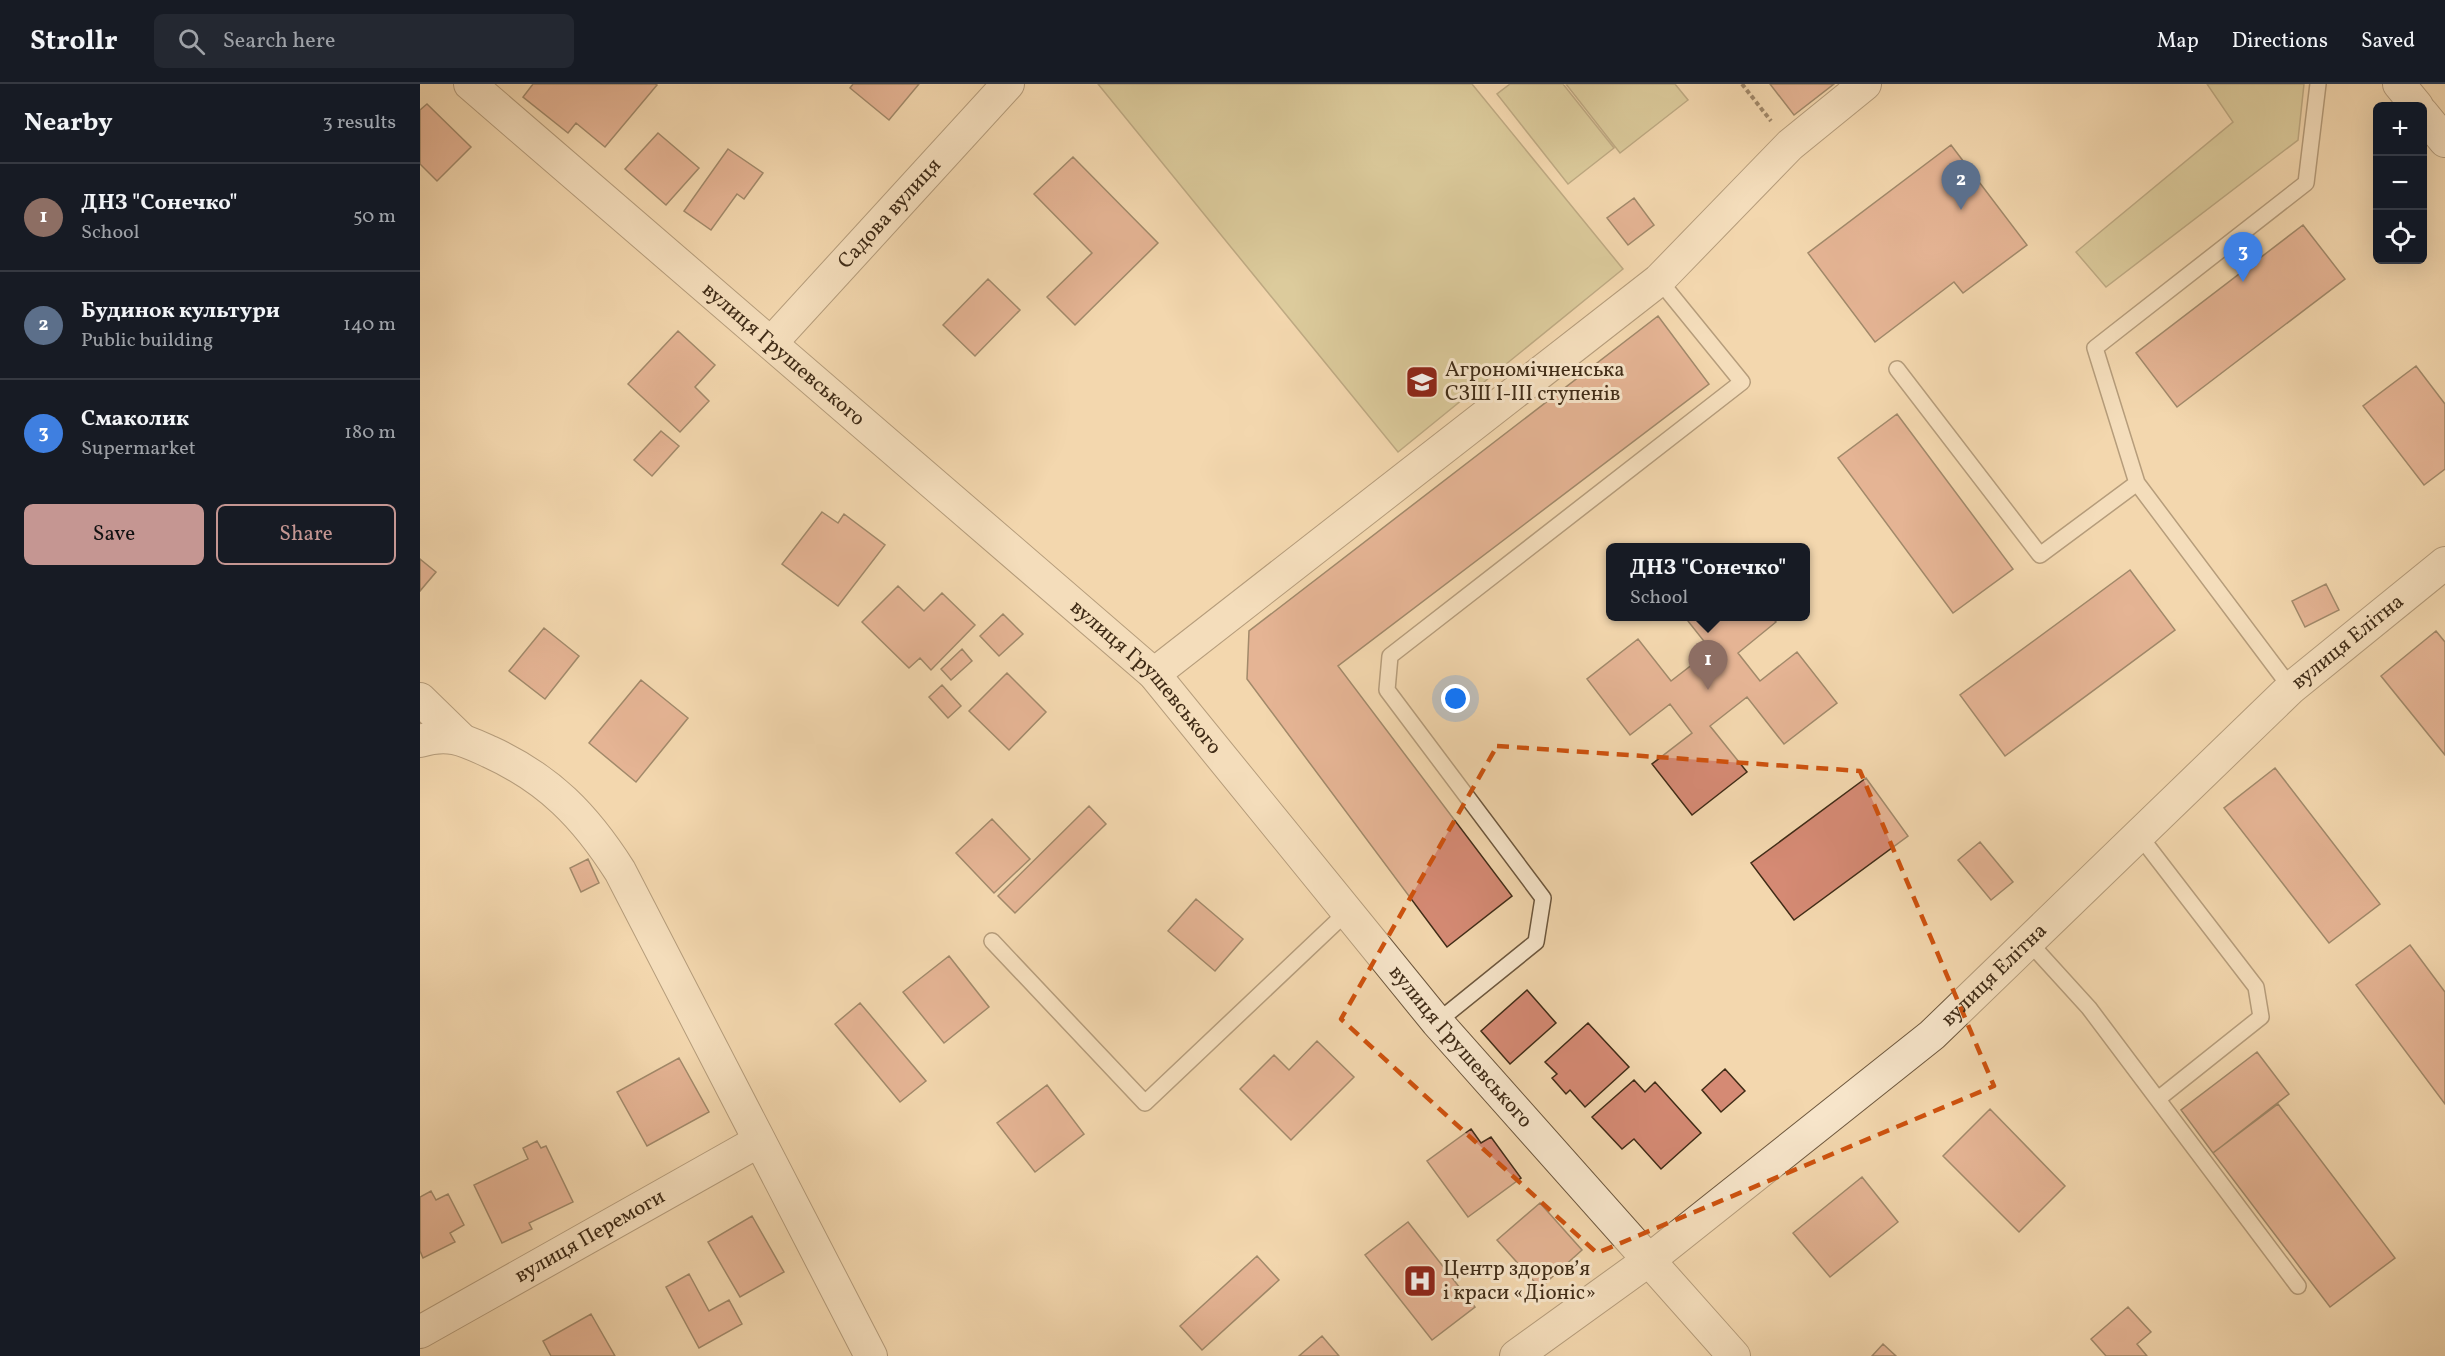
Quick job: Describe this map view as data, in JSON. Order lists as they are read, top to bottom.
{
  "streets": {
    "street": [
      "Садова вулиця",
      "вулиця Грушевського",
      "вулиця Елітна",
      "вулиця Перемоги"
    ]
  },
  "crossings": [
    ["Садова вулиця", "вулиця Грушевського"],
    ["вулиця Грушевського", "вулиця Елітна"]
  ],
  "places": {
    "school or university": ["Агрономічненська СЗШ І-ІІІ ступенів"],
    "hospital": ["Центр здоровʼя і краси «Діоніс»"]
  },
  "page": {
    "header": "Strollr",
    "search": "Search here",
    "nav": ["Map", "Directions", "Saved"],
    "heading": ["Nearby", "3 results"],
    "map_buttons": ["+", "−"],
    "pins": ["2", "3", "1"],
    "list": [
      {
        "mark": "1",
        "name": "ДНЗ \"Сонечко\"",
        "note": "School",
        "value": "50 m"
      },
      {
        "mark": "2",
        "name": "Будинок культури",
        "note": "Public building",
        "value": "140 m"
      },
      {
        "mark": "3",
        "name": "Смаколик",
        "note": "Supermarket",
        "value": "180 m"
      }
    ],
    "buttons": ["Save", "Share"],
    "popup": ["ДНЗ \"Сонечко\"", "School"]
  }
}
